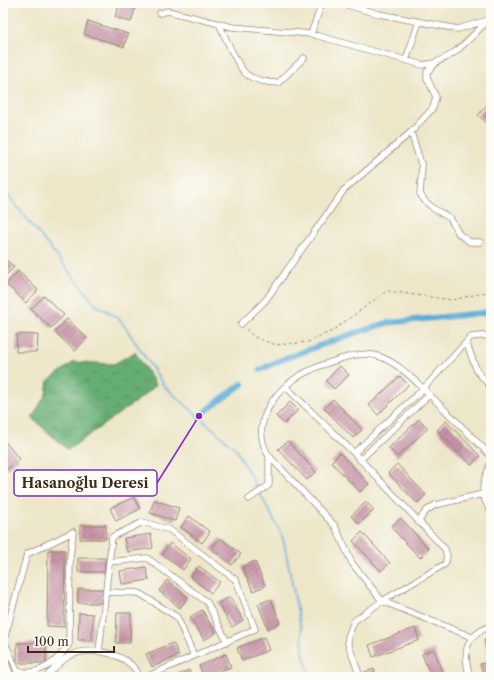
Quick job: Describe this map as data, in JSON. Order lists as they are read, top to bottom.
{
  "places": ["Hasanoğlu Deresi"],
  "scale_bar": "100 m"
}
